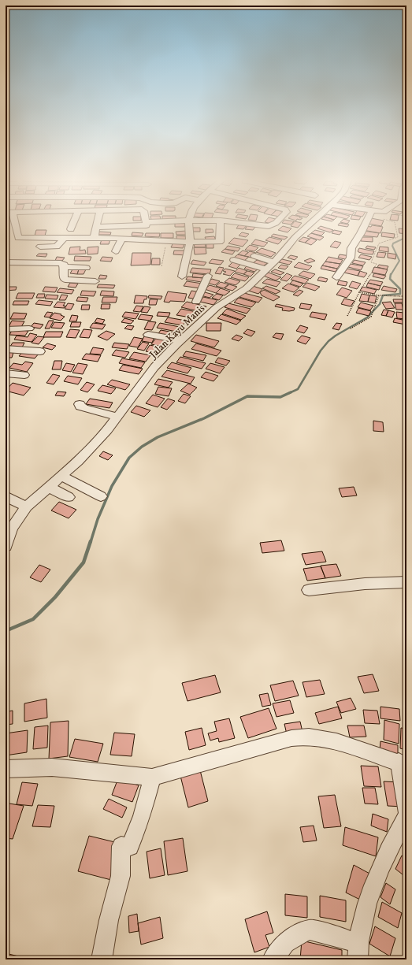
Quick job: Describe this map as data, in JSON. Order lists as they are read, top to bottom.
{
  "streets": {
    "street": ["Jalan Kayu Manis"]
  }
}
